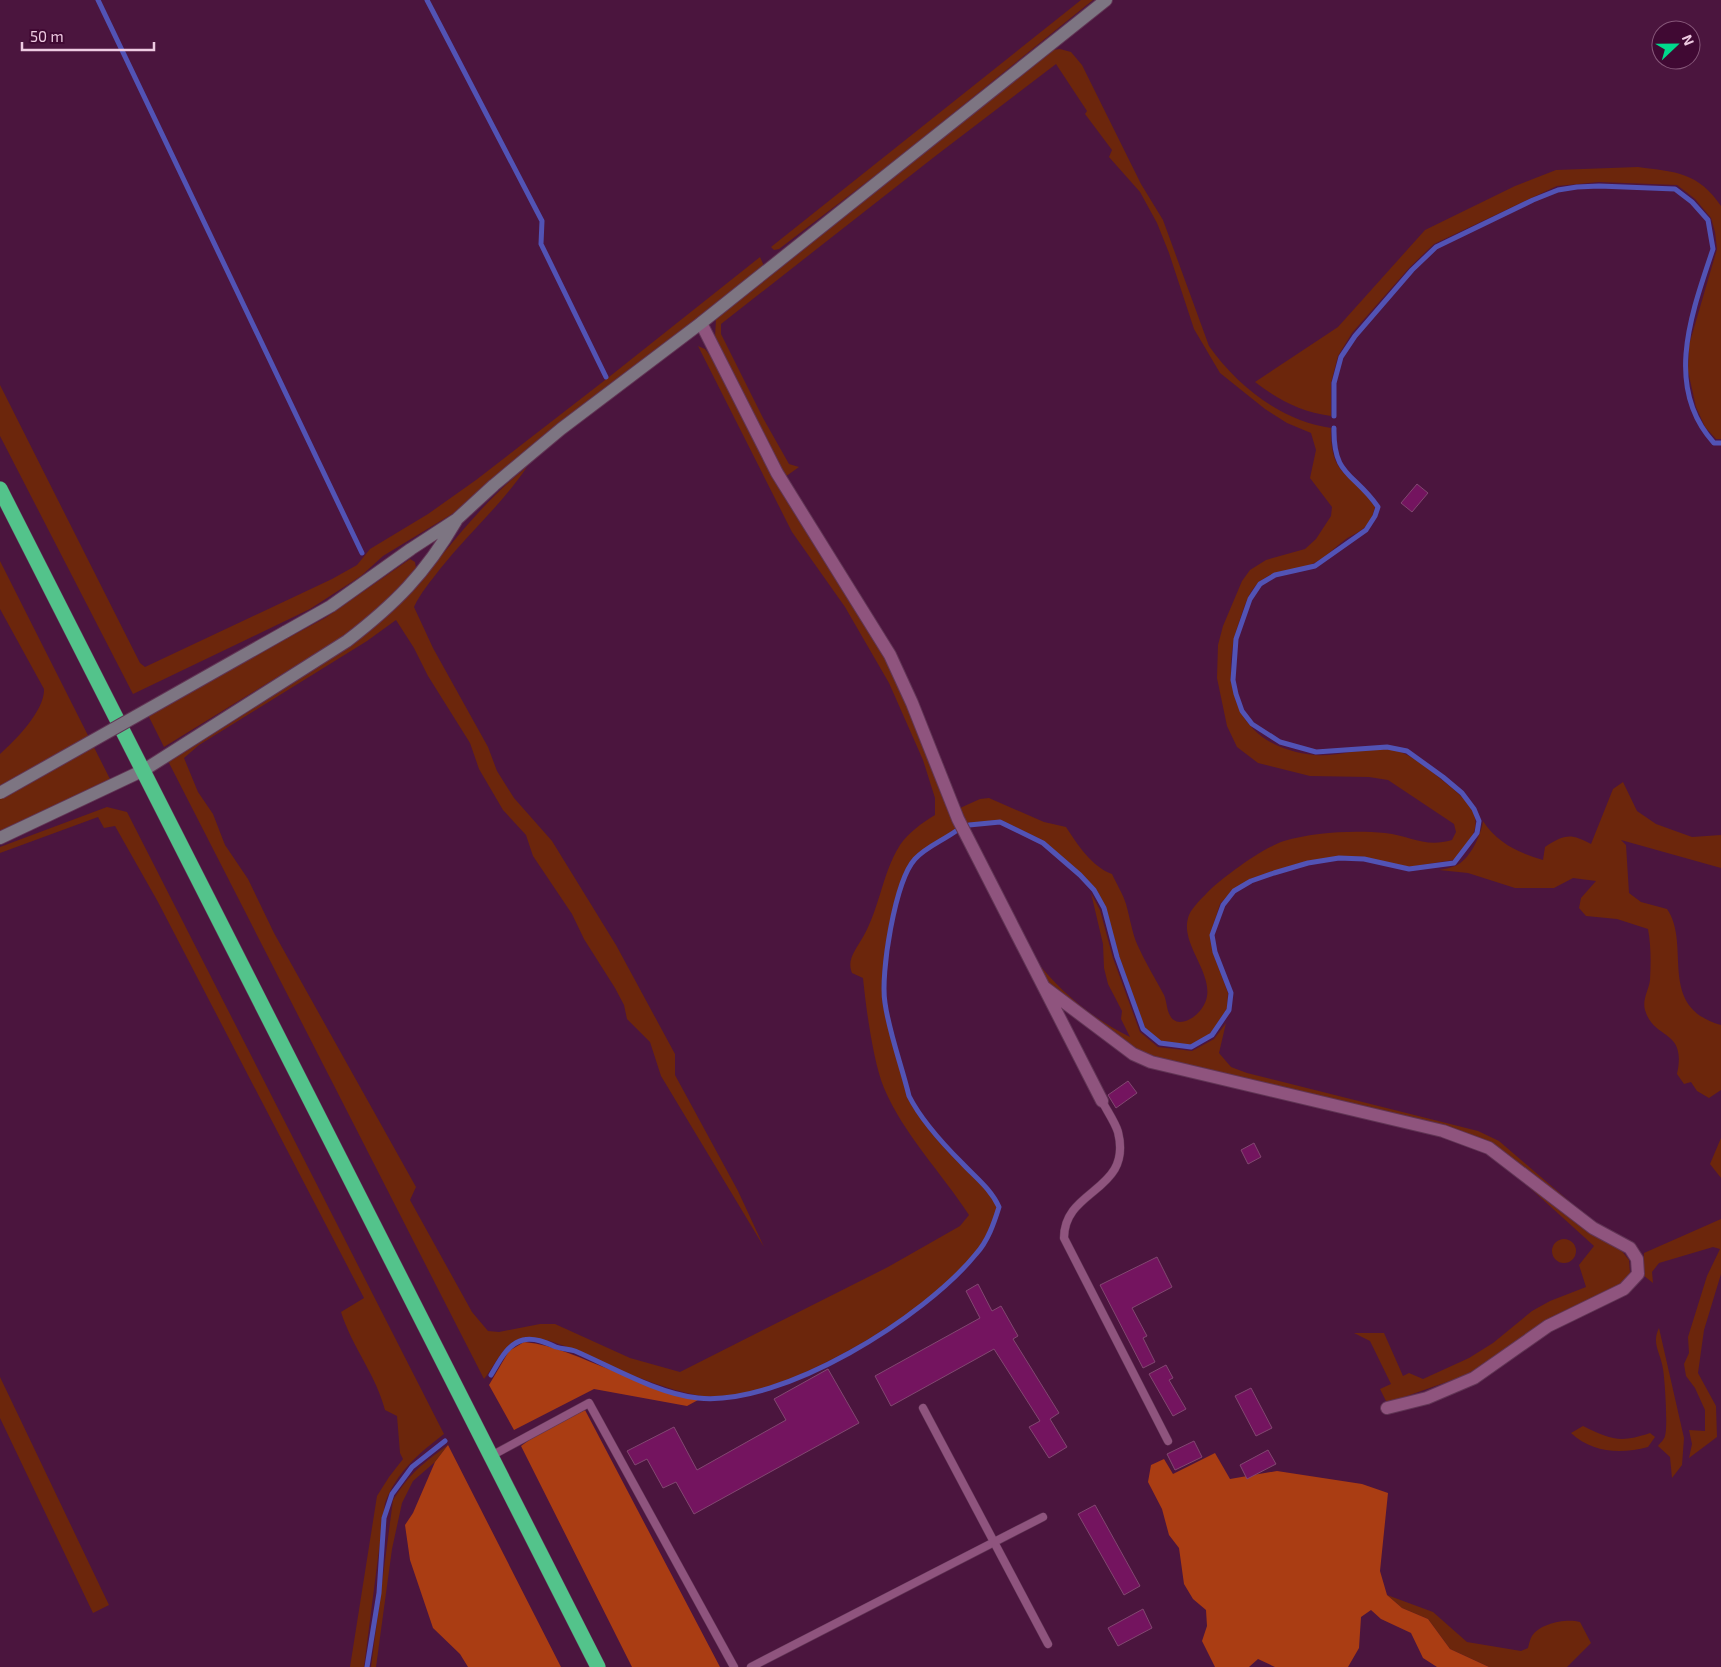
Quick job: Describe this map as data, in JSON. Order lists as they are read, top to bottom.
{
  "scale_bar": "50 m",
  "north": "right"
}
